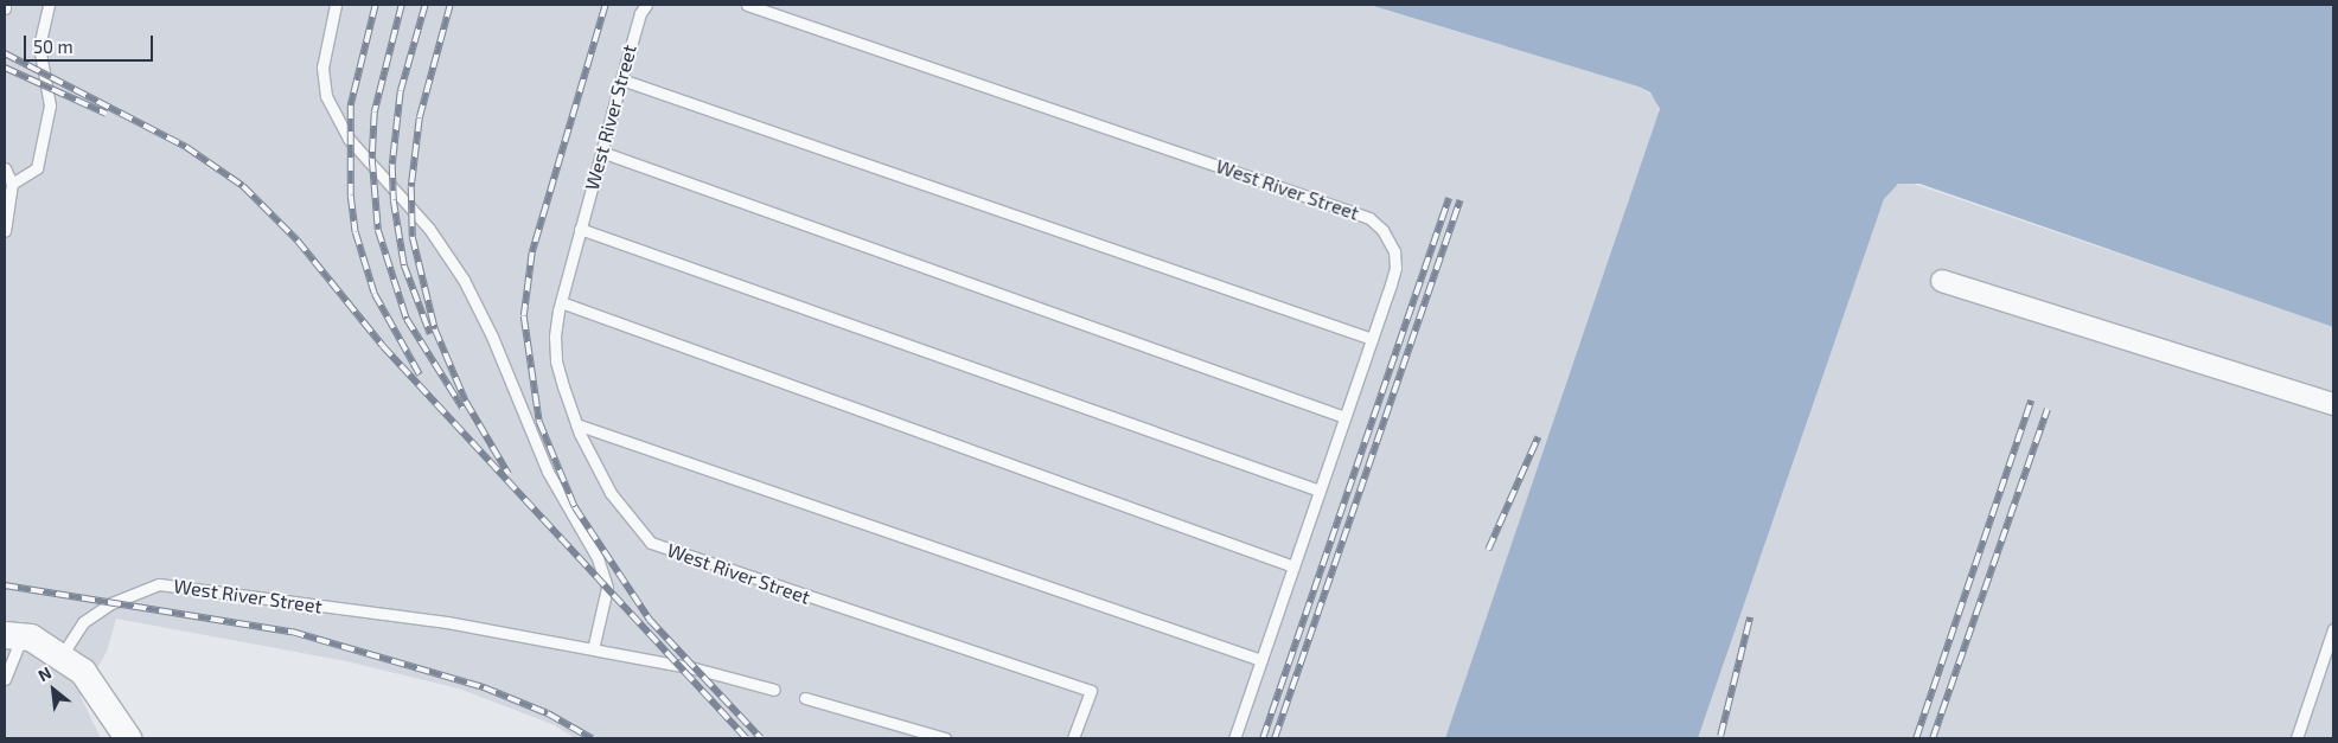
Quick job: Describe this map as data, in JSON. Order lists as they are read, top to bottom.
{
  "streets": {
    "lane": ["West River Street"]
  },
  "scale_bar": "50 m",
  "north": "top left"
}
